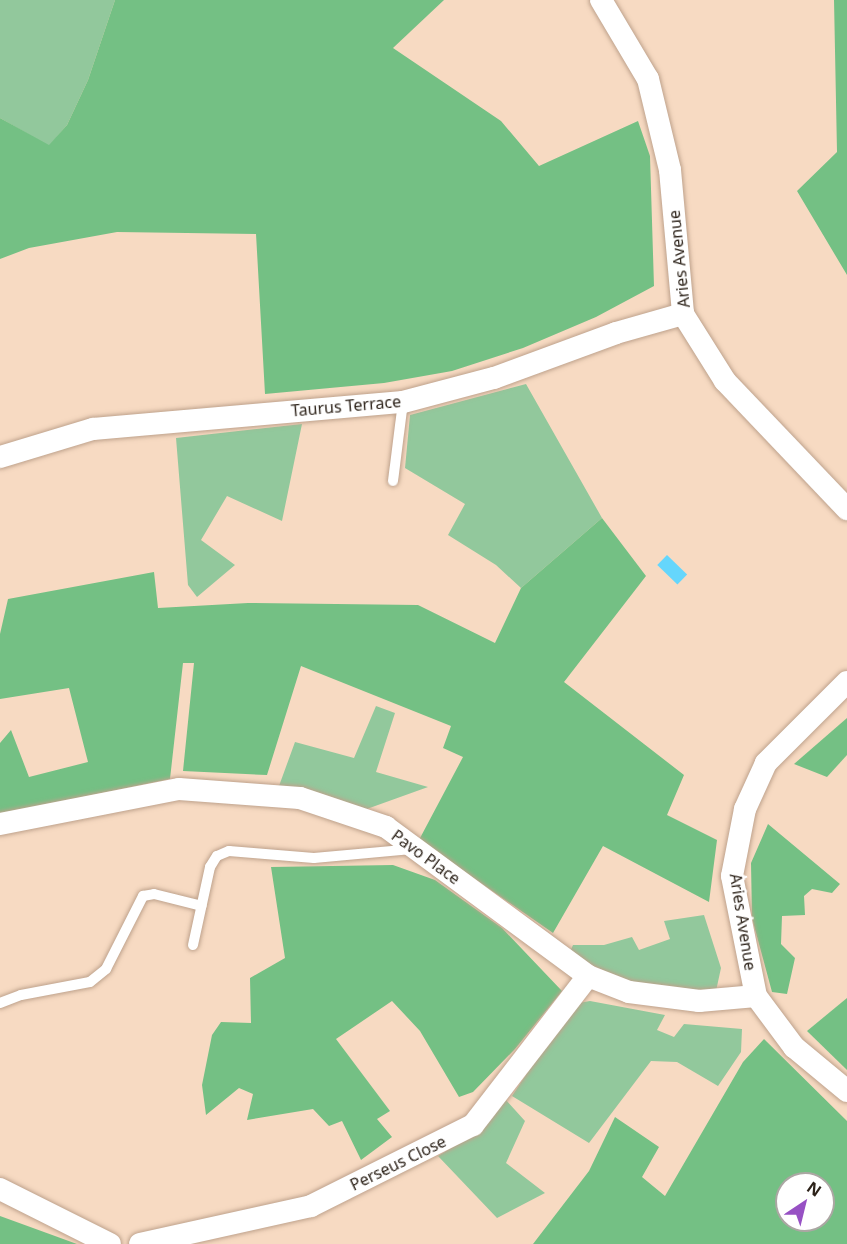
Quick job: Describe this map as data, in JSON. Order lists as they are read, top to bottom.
{
  "streets": {
    "street": [
      "Aries Avenue",
      "Taurus Terrace",
      "Pavo Place",
      "Perseus Close"
    ]
  },
  "crossings": [
    ["Aries Avenue", "Taurus Terrace"],
    ["Aries Avenue", "Pavo Place"],
    ["Pavo Place", "Perseus Close"]
  ],
  "north": "top right"
}
